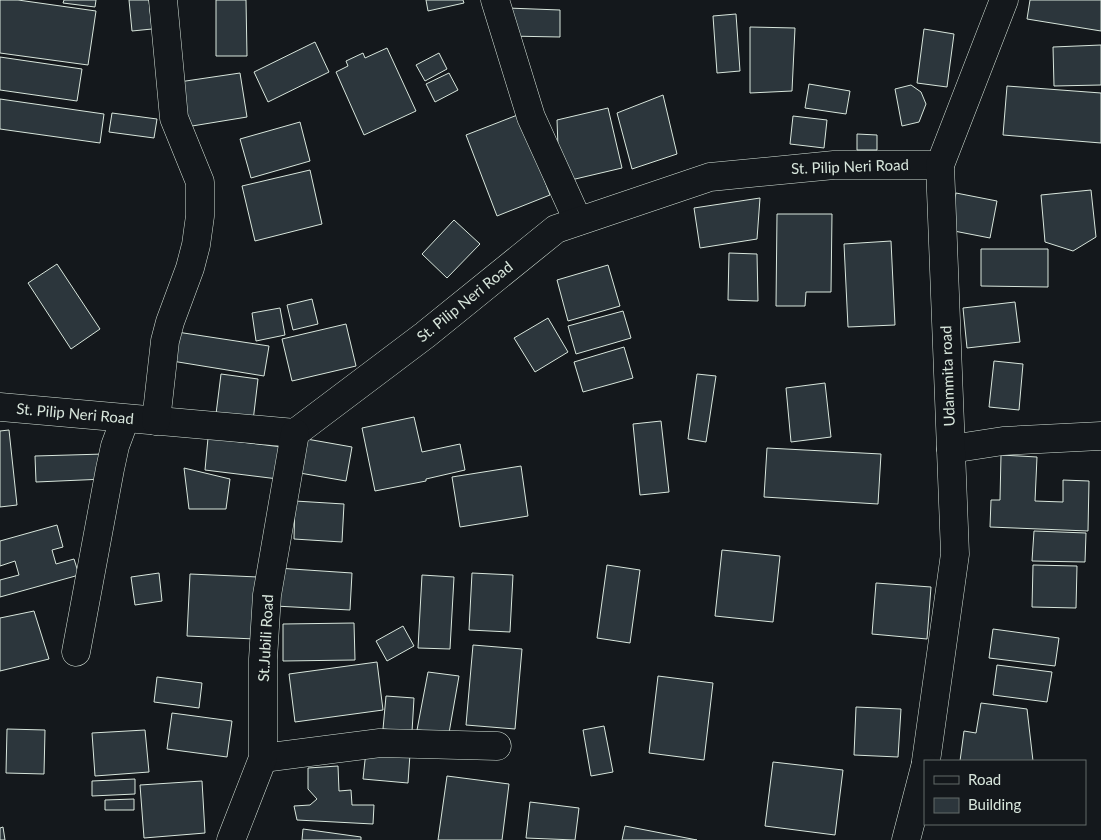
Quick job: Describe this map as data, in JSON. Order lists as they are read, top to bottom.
{
  "streets": {
    "street": ["St. Pilip Neri Road", "Udammita road", "St.Jubili Road"]
  },
  "crossings": [
    ["St. Pilip Neri Road", "Udammita road"],
    ["St. Pilip Neri Road", "St.Jubili Road"]
  ],
  "legend": ["Road", "Building"]
}
